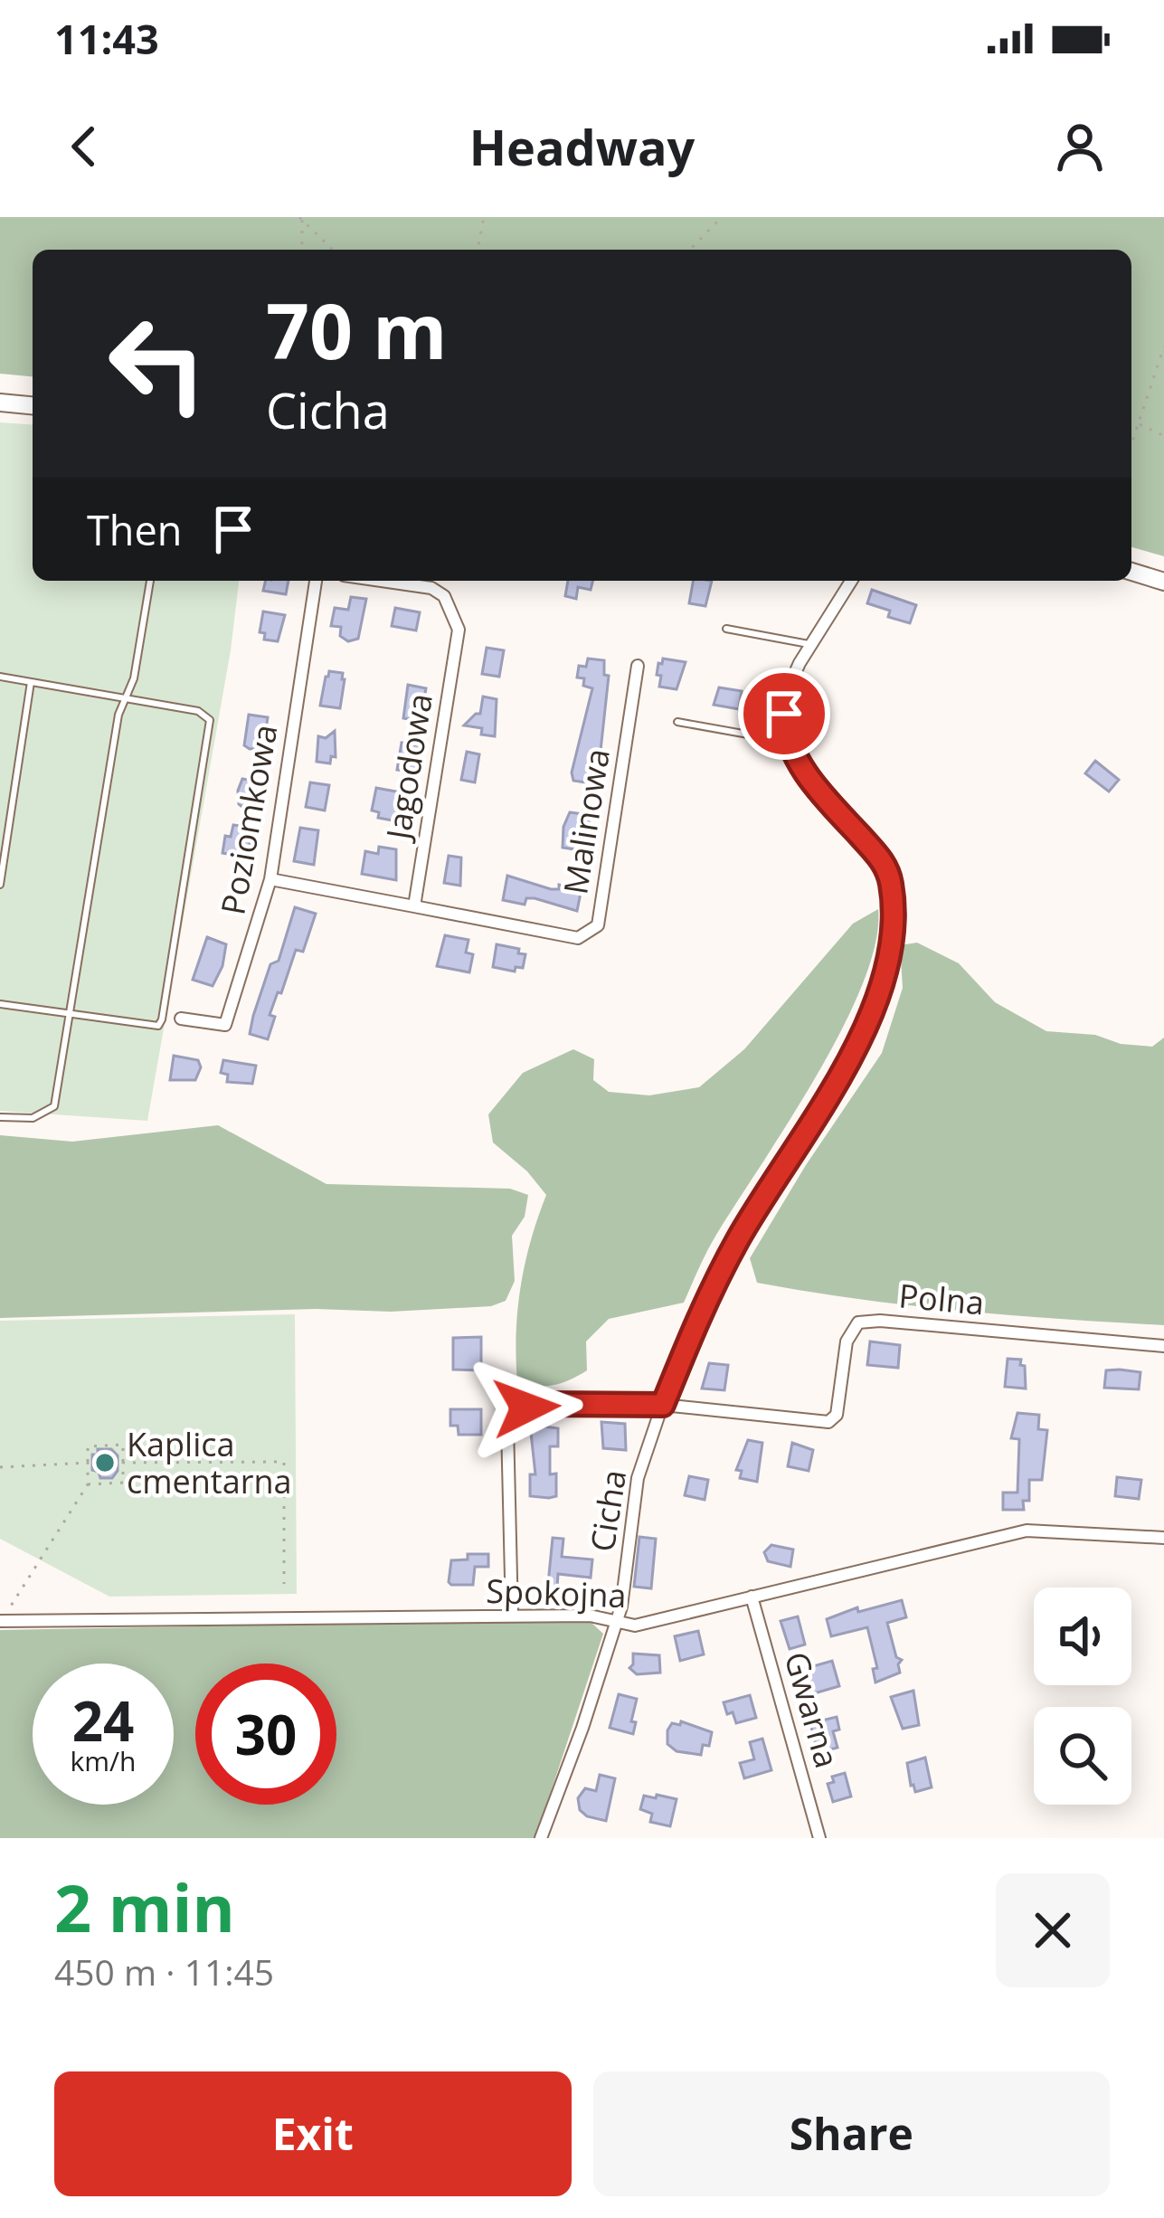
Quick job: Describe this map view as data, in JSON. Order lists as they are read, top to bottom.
{
  "streets": {
    "street": [
      "Jagodowa",
      "Poziomkowa",
      "Malinowa",
      "Polna",
      "Cicha",
      "Spokojna",
      "Gwarna"
    ]
  },
  "crossings": [
    ["Jagodowa", "Malinowa"],
    ["Polna", "Cicha"],
    ["Cicha", "Spokojna"],
    ["Spokojna", "Gwarna"]
  ],
  "places": ["Kaplica cmentarna"],
  "page": {
    "status": "11:43",
    "header": "Headway",
    "turn": ["70 m", "Cicha"],
    "then": "Then",
    "speed": "24 km/h",
    "limit": "30",
    "heading": ["2 min", "450 m · 11:45"],
    "buttons": ["Exit", "Share"]
  }
}
